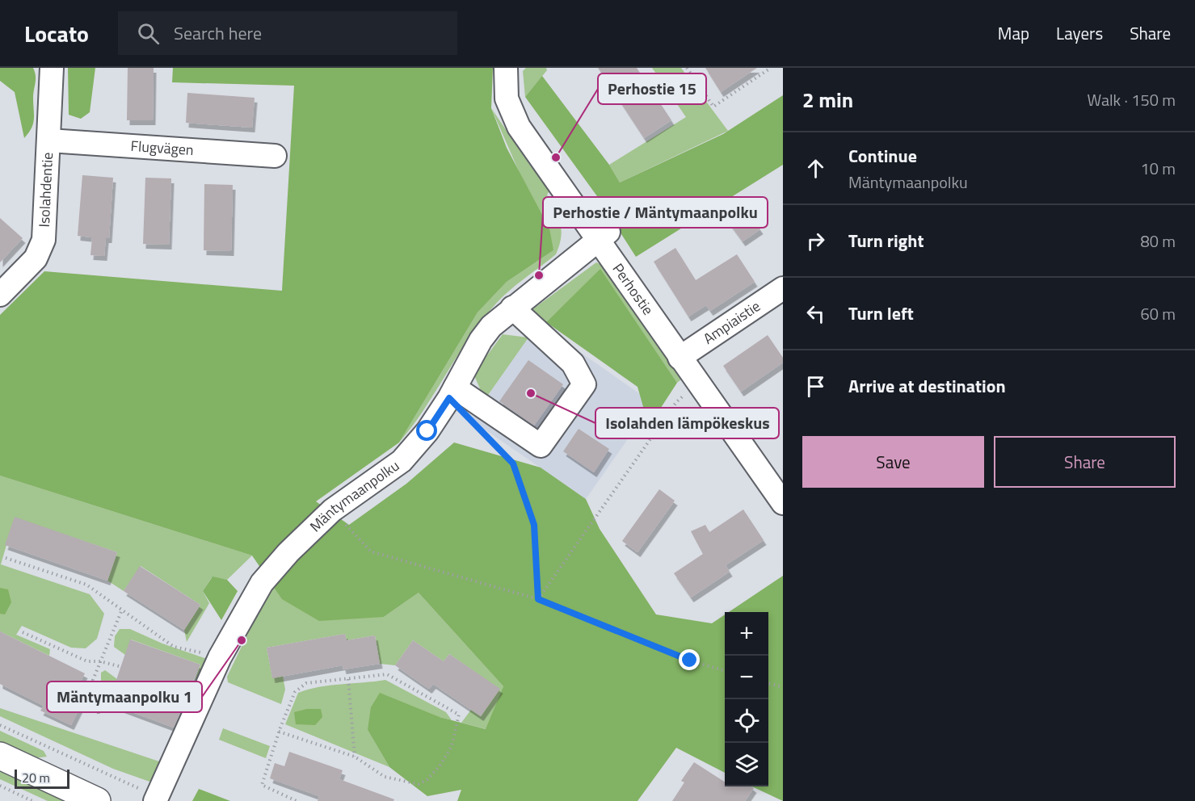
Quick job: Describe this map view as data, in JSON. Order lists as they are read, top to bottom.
{
  "streets": {
    "street": [
      "Flugvägen",
      "Isolahdentie",
      "Perhostie",
      "Ampiaistie",
      "Mäntymaanpolku"
    ]
  },
  "crossings": [
    ["Flugvägen", "Isolahdentie"],
    ["Perhostie", "Ampiaistie"],
    ["Perhostie", "Mäntymaanpolku"]
  ],
  "places": [
    "Perhostie 15",
    "Perhostie / Mäntymaanpolku",
    "Isolahden lämpökeskus",
    "Mäntymaanpolku 1"
  ],
  "scale_bar": "20 m",
  "page": {
    "header": "Locato",
    "search": "Search here",
    "nav": ["Map", "Layers", "Share"],
    "heading": ["2 min", "Walk · 150 m"],
    "list": [
      ["Continue", "Mäntymaanpolku", "10 m"],
      ["Turn right", "80 m"],
      ["Turn left", "60 m"],
      "Arrive at destination"
    ],
    "buttons": ["Save", "Share"],
    "map_buttons": ["+", "−"],
    "scale": "20 m"
  }
}
